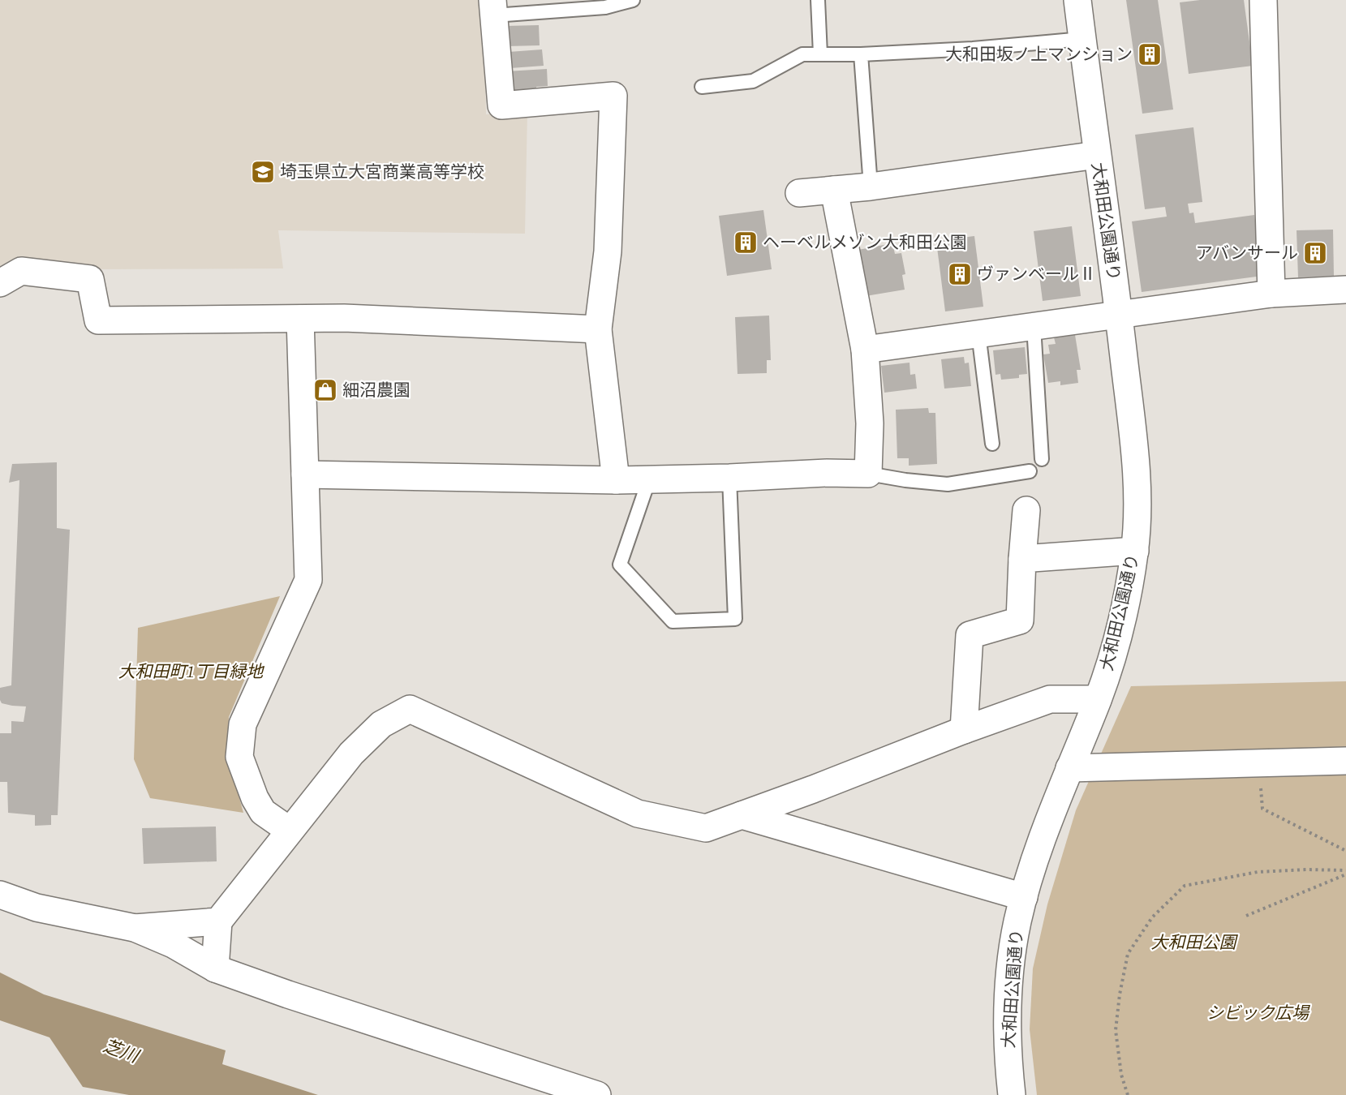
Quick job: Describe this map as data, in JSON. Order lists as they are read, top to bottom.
{
  "streets": {
    "street": ["大和田公園通り"]
  },
  "water": ["芝川"],
  "parks": ["大和田町1丁目緑地", "大和田公園", "シビック広場"],
  "places": {
    "building": [
      "大和田坂ノ上マンション",
      "ヘーベルメゾン大和田公園",
      "アバンサール",
      "ヴァンベールⅡ"
    ],
    "school or university": ["埼玉県立大宮商業高等学校"],
    "shop": ["細沼農園"]
  }
}
